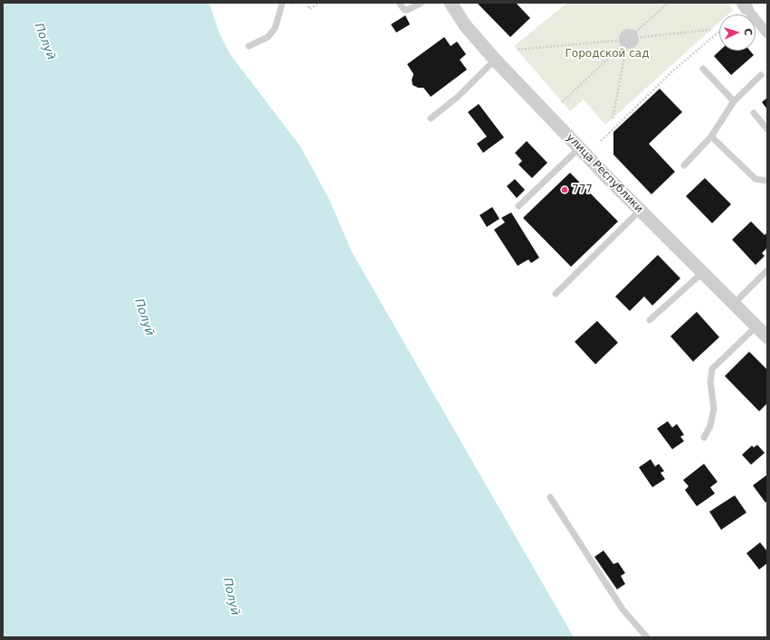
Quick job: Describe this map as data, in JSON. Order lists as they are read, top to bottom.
{
  "streets": {
    "street": ["улица Республики"]
  },
  "water": ["Полуй"],
  "parks": ["Городской сад"],
  "places": ["777"],
  "north": "right"
}
